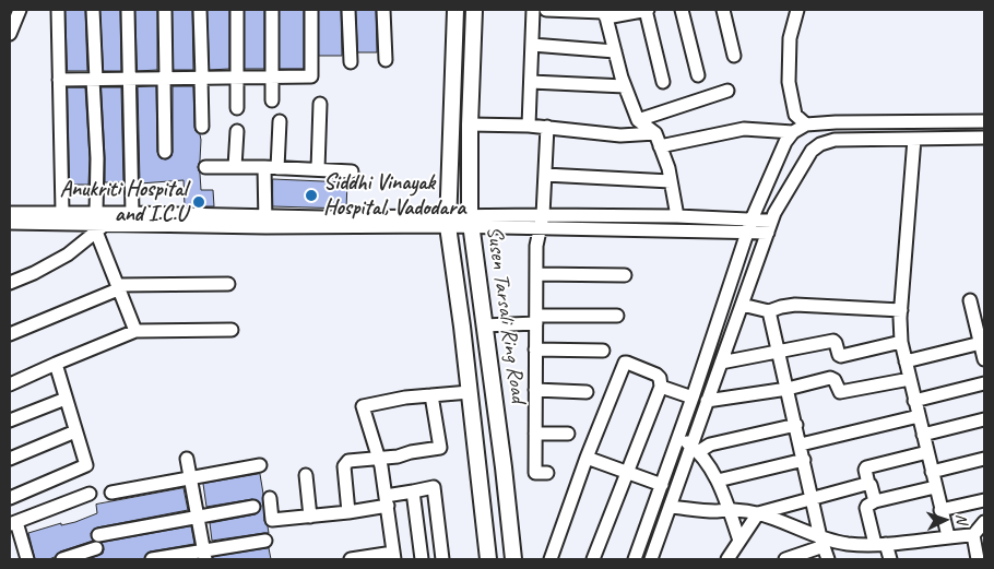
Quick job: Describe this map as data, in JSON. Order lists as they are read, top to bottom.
{
  "streets": {
    "main road": ["Susen Tarsali Ring Road"]
  },
  "places": ["Siddhi Vinayak Hospital, Vadodara", "Anukriti Hospital and I.C.U"],
  "north": "right"
}
